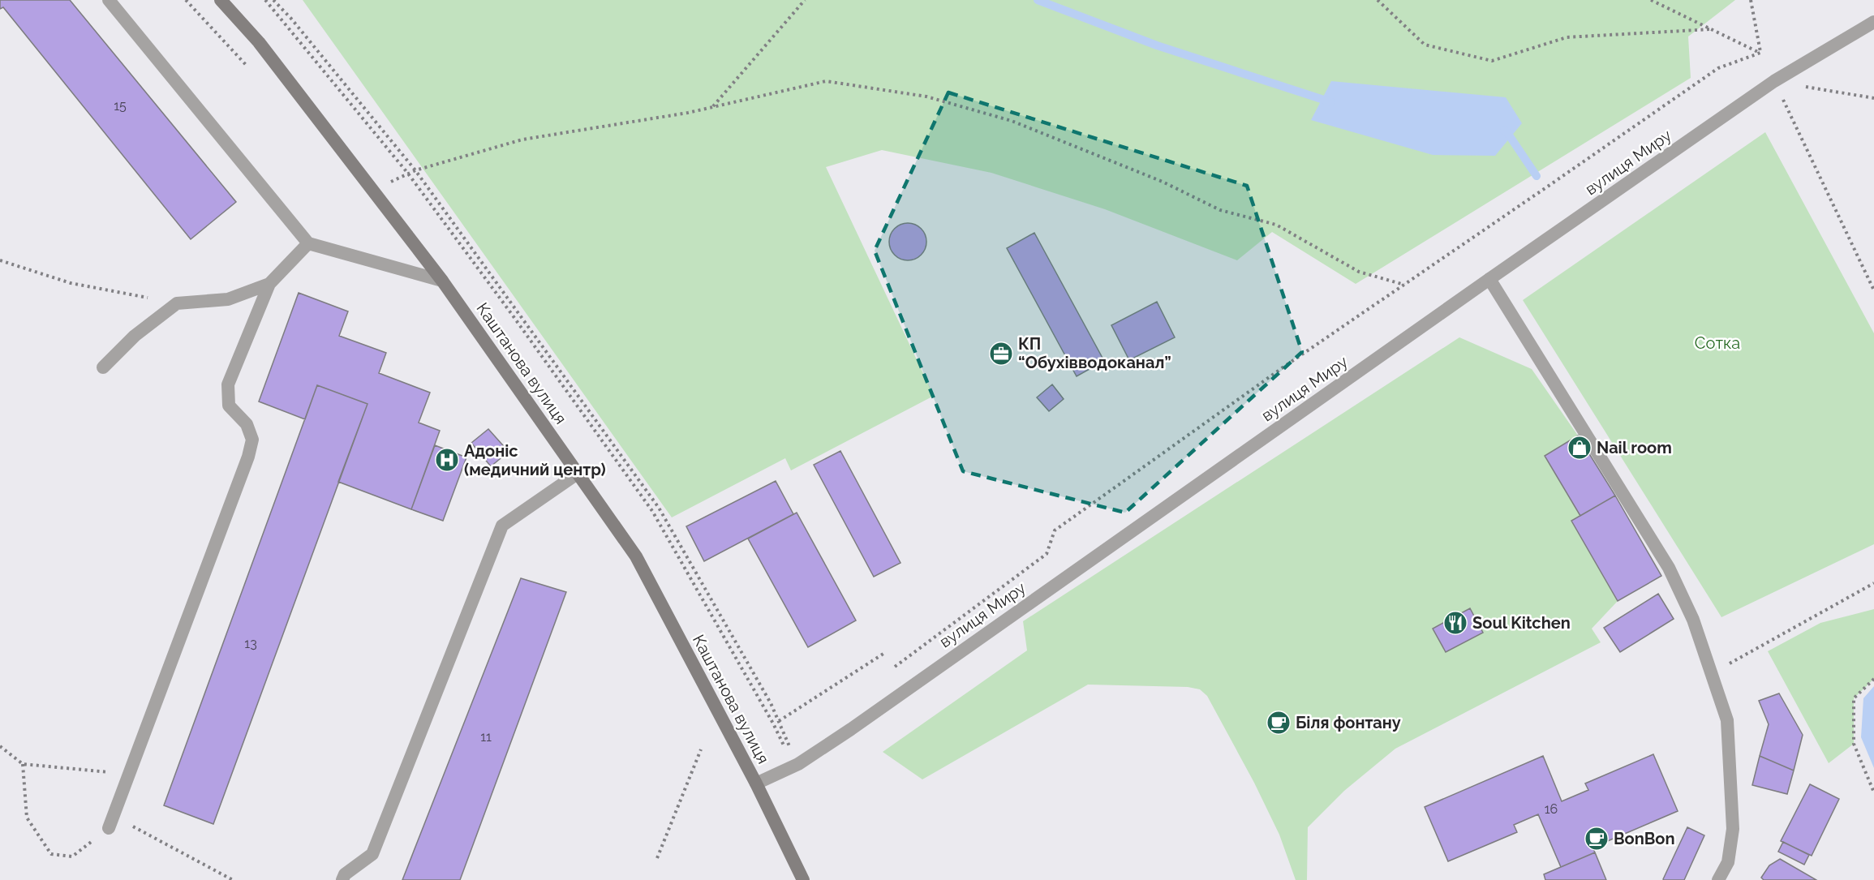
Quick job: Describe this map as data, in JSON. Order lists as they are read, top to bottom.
{
  "streets": {
    "main road": ["Каштанова вулиця"],
    "street": ["вулиця Миру"]
  },
  "crossings": [
    ["вулиця Миру", "Каштанова вулиця"]
  ],
  "parks": ["Сотка"],
  "places": {
    "office": ["КП “Обухівводоканал”"],
    "shop": ["Nail room"],
    "hospital": ["Адоніс (медичний центр)"],
    "restaurant": ["Soul Kitchen"],
    "cafe": ["Біля фонтану", "BonBon"]
  },
  "house_numbers": [
    "15",
    "13",
    "11",
    "16"
  ]
}
